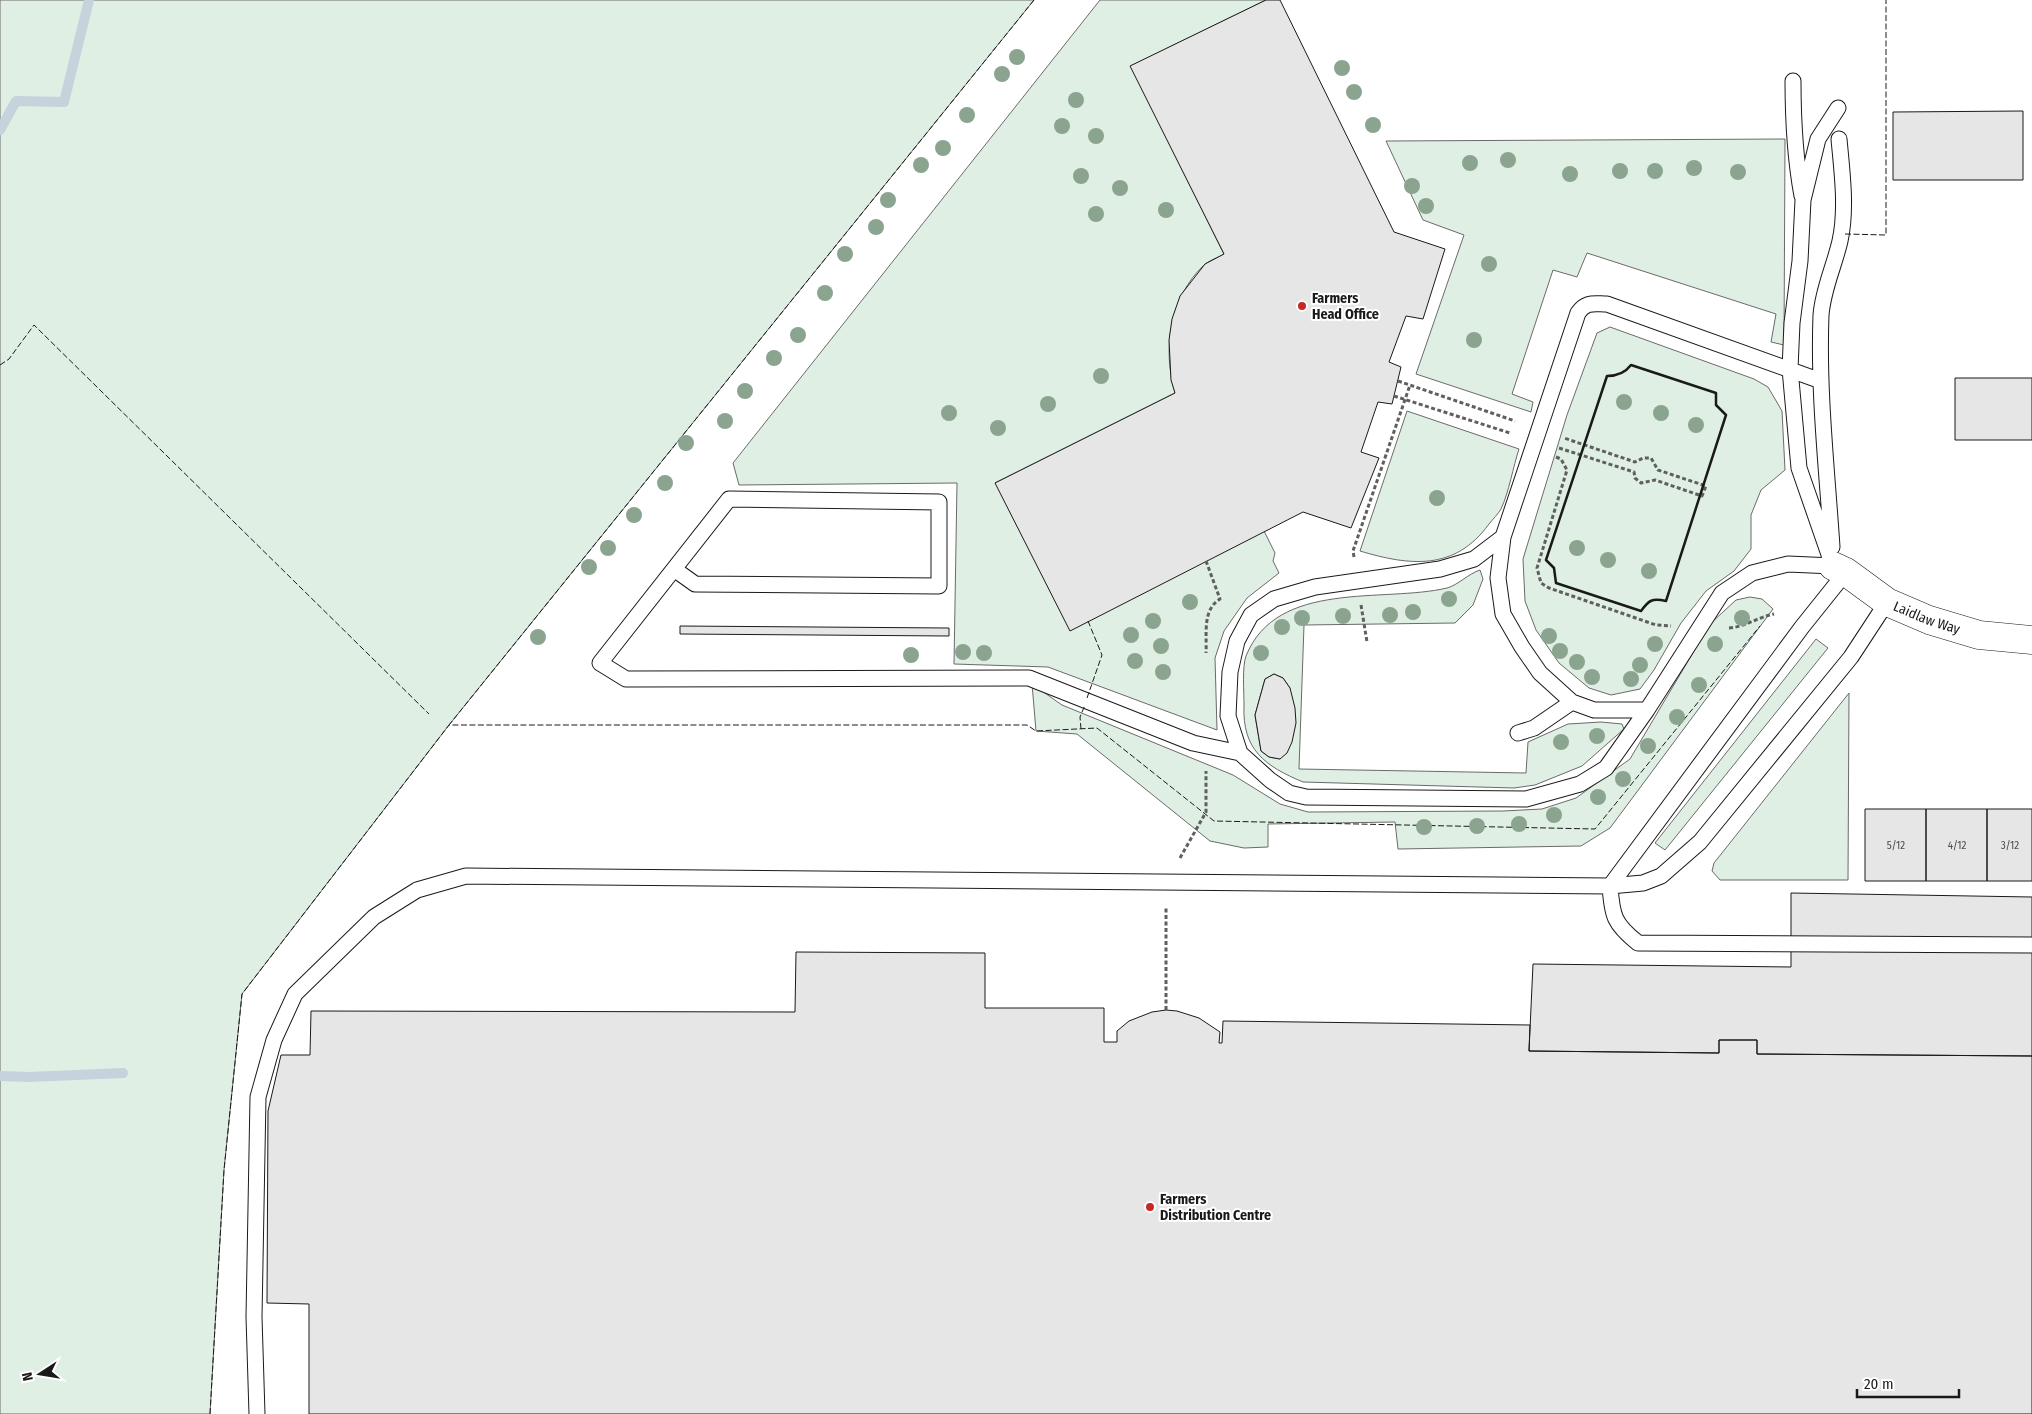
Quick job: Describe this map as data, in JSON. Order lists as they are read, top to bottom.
{
  "streets": {
    "street": ["Laidlaw Way"]
  },
  "places": ["Farmers Head Office", "Farmers Distribution Centre"],
  "house_numbers": ["5/12", "4/12", "3/12"],
  "scale_bar": "20 m",
  "north": "left"
}
